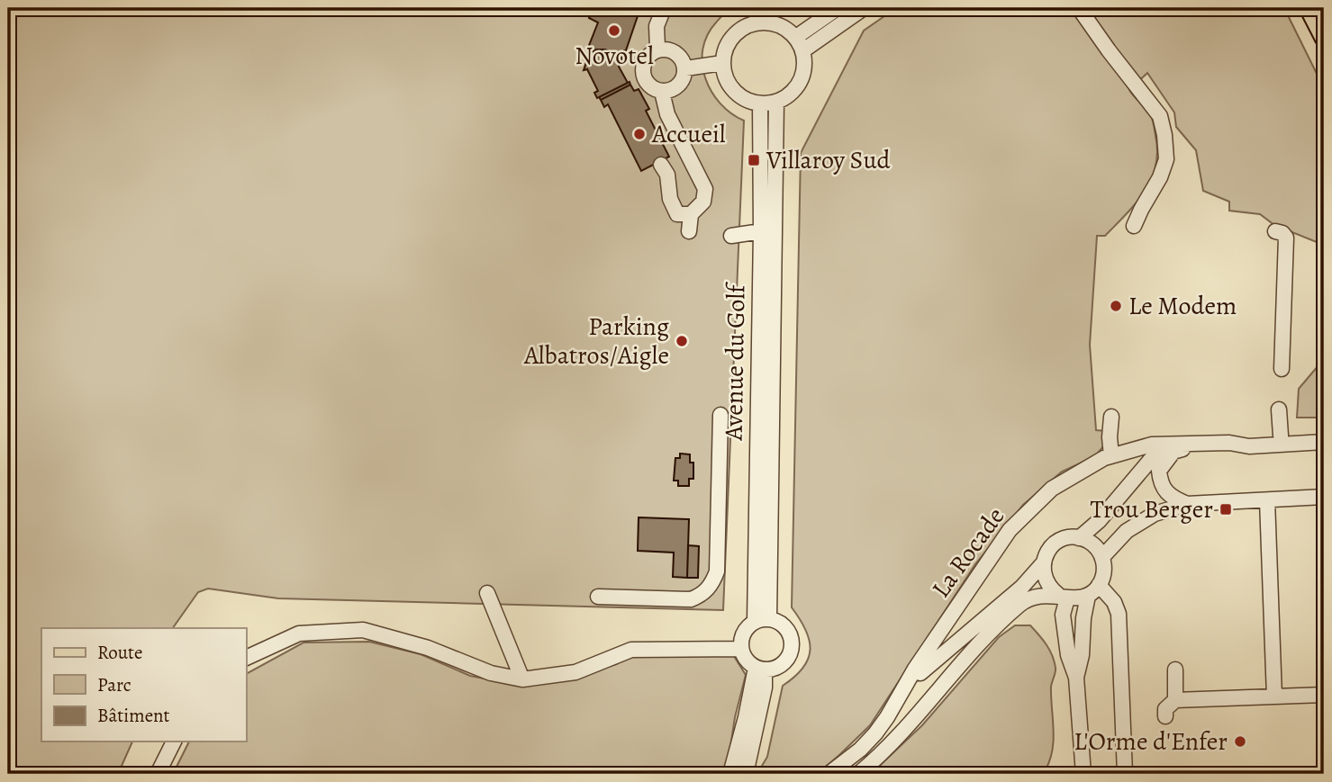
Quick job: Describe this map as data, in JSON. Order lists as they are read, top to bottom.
{
  "streets": {
    "street": ["Avenue du Golf", "La Rocade"]
  },
  "places": {
    "other": [
      "Novotel",
      "Accueil",
      "Le Modem",
      "Parking Albatros/Aigle",
      "L'Orme d'Enfer"
    ],
    "transit": ["Villaroy Sud", "Trou Berger"]
  },
  "legend": ["Route", "Parc", "Bâtiment"]
}
